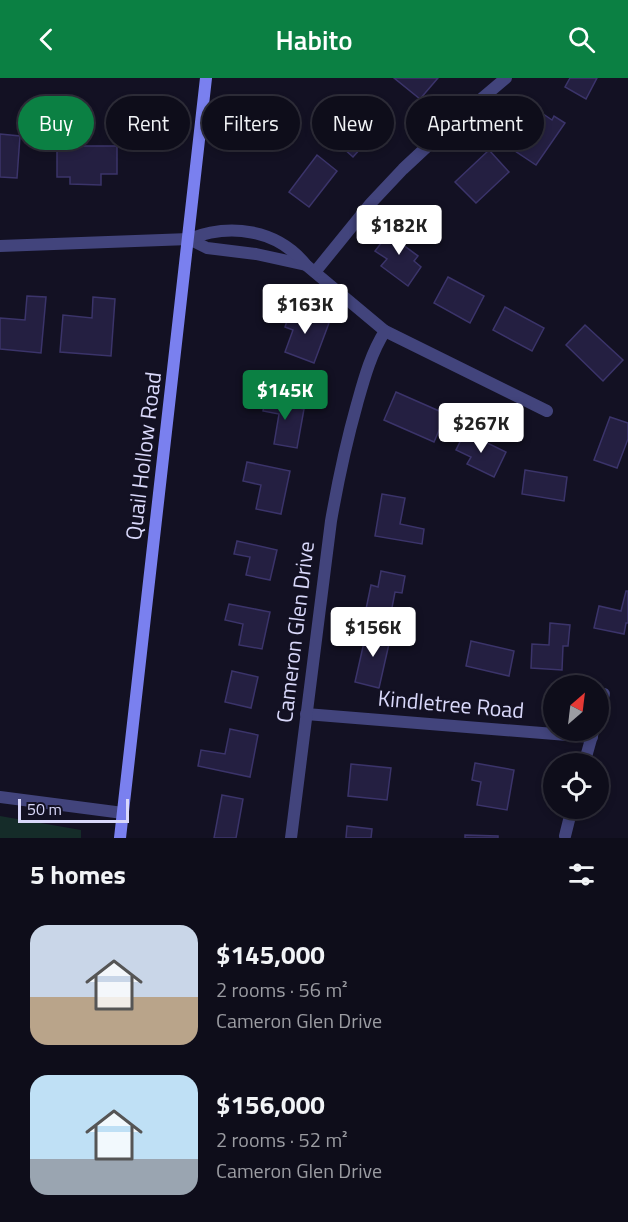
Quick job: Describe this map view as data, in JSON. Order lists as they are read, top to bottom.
{
  "streets": {
    "main road": ["Quail Hollow Road"],
    "street": ["Cameron Glen Drive", "Kindletree Road"]
  },
  "crossings": [
    ["Cameron Glen Drive", "Kindletree Road"]
  ],
  "scale_bar": "50 m",
  "north": "top right",
  "page": {
    "header": "Habito",
    "chip": [
      "Buy",
      "Rent",
      "Filters",
      "New",
      "Apartment"
    ],
    "price": [
      "$182K",
      "$163K",
      "$145K",
      "$267K",
      "$156K"
    ],
    "scale": "50 m",
    "heading": "5 homes",
    "list": [
      {
        "name": "$145,000",
        "note": "2 rooms · 56 m² · Cameron Glen Drive"
      },
      {
        "name": "$156,000",
        "note": "2 rooms · 52 m² · Cameron Glen Drive"
      }
    ]
  }
}
